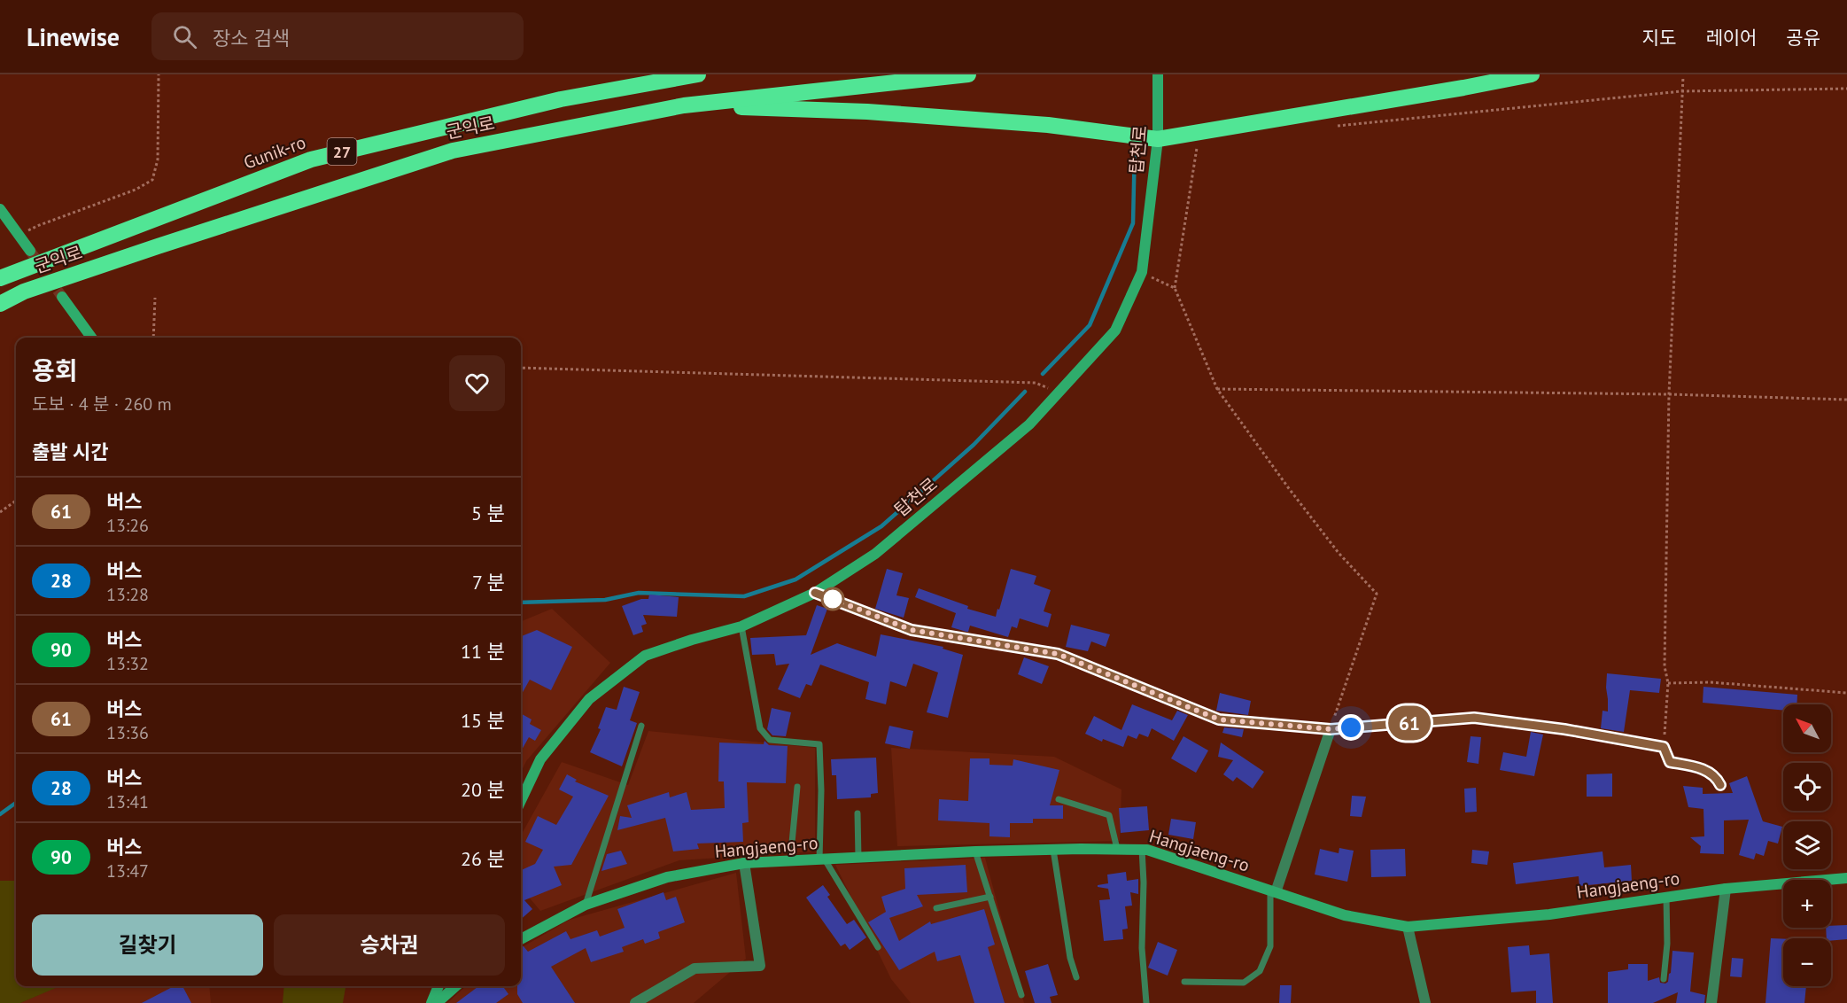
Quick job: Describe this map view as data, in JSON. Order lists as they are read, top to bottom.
{
  "streets": {
    "highway": ["군익로", "27", "Gunik-ro"],
    "street": ["탑천로", "Hangjaeng-ro"]
  },
  "lines": ["bus line 61"],
  "north": "top left",
  "page": {
    "header": "Linewise",
    "search": "장소 검색",
    "nav": ["지도", "레이어", "공유"],
    "on_map": "61",
    "heading": [
      ["용회", "도보 · 4 분 · 260 m"],
      "출발 시간"
    ],
    "list": [
      {
        "mark": "61",
        "name": "버스",
        "note": "13:26",
        "value": "5 분"
      },
      {
        "mark": "28",
        "name": "버스",
        "note": "13:28",
        "value": "7 분"
      },
      {
        "mark": "90",
        "name": "버스",
        "note": "13:32",
        "value": "11 분"
      },
      {
        "mark": "61",
        "name": "버스",
        "note": "13:36",
        "value": "15 분"
      },
      {
        "mark": "28",
        "name": "버스",
        "note": "13:41",
        "value": "20 분"
      },
      {
        "mark": "90",
        "name": "버스",
        "note": "13:47",
        "value": "26 분"
      }
    ],
    "map_buttons": ["+", "−"],
    "buttons": ["길찾기", "승차권"]
  }
}
